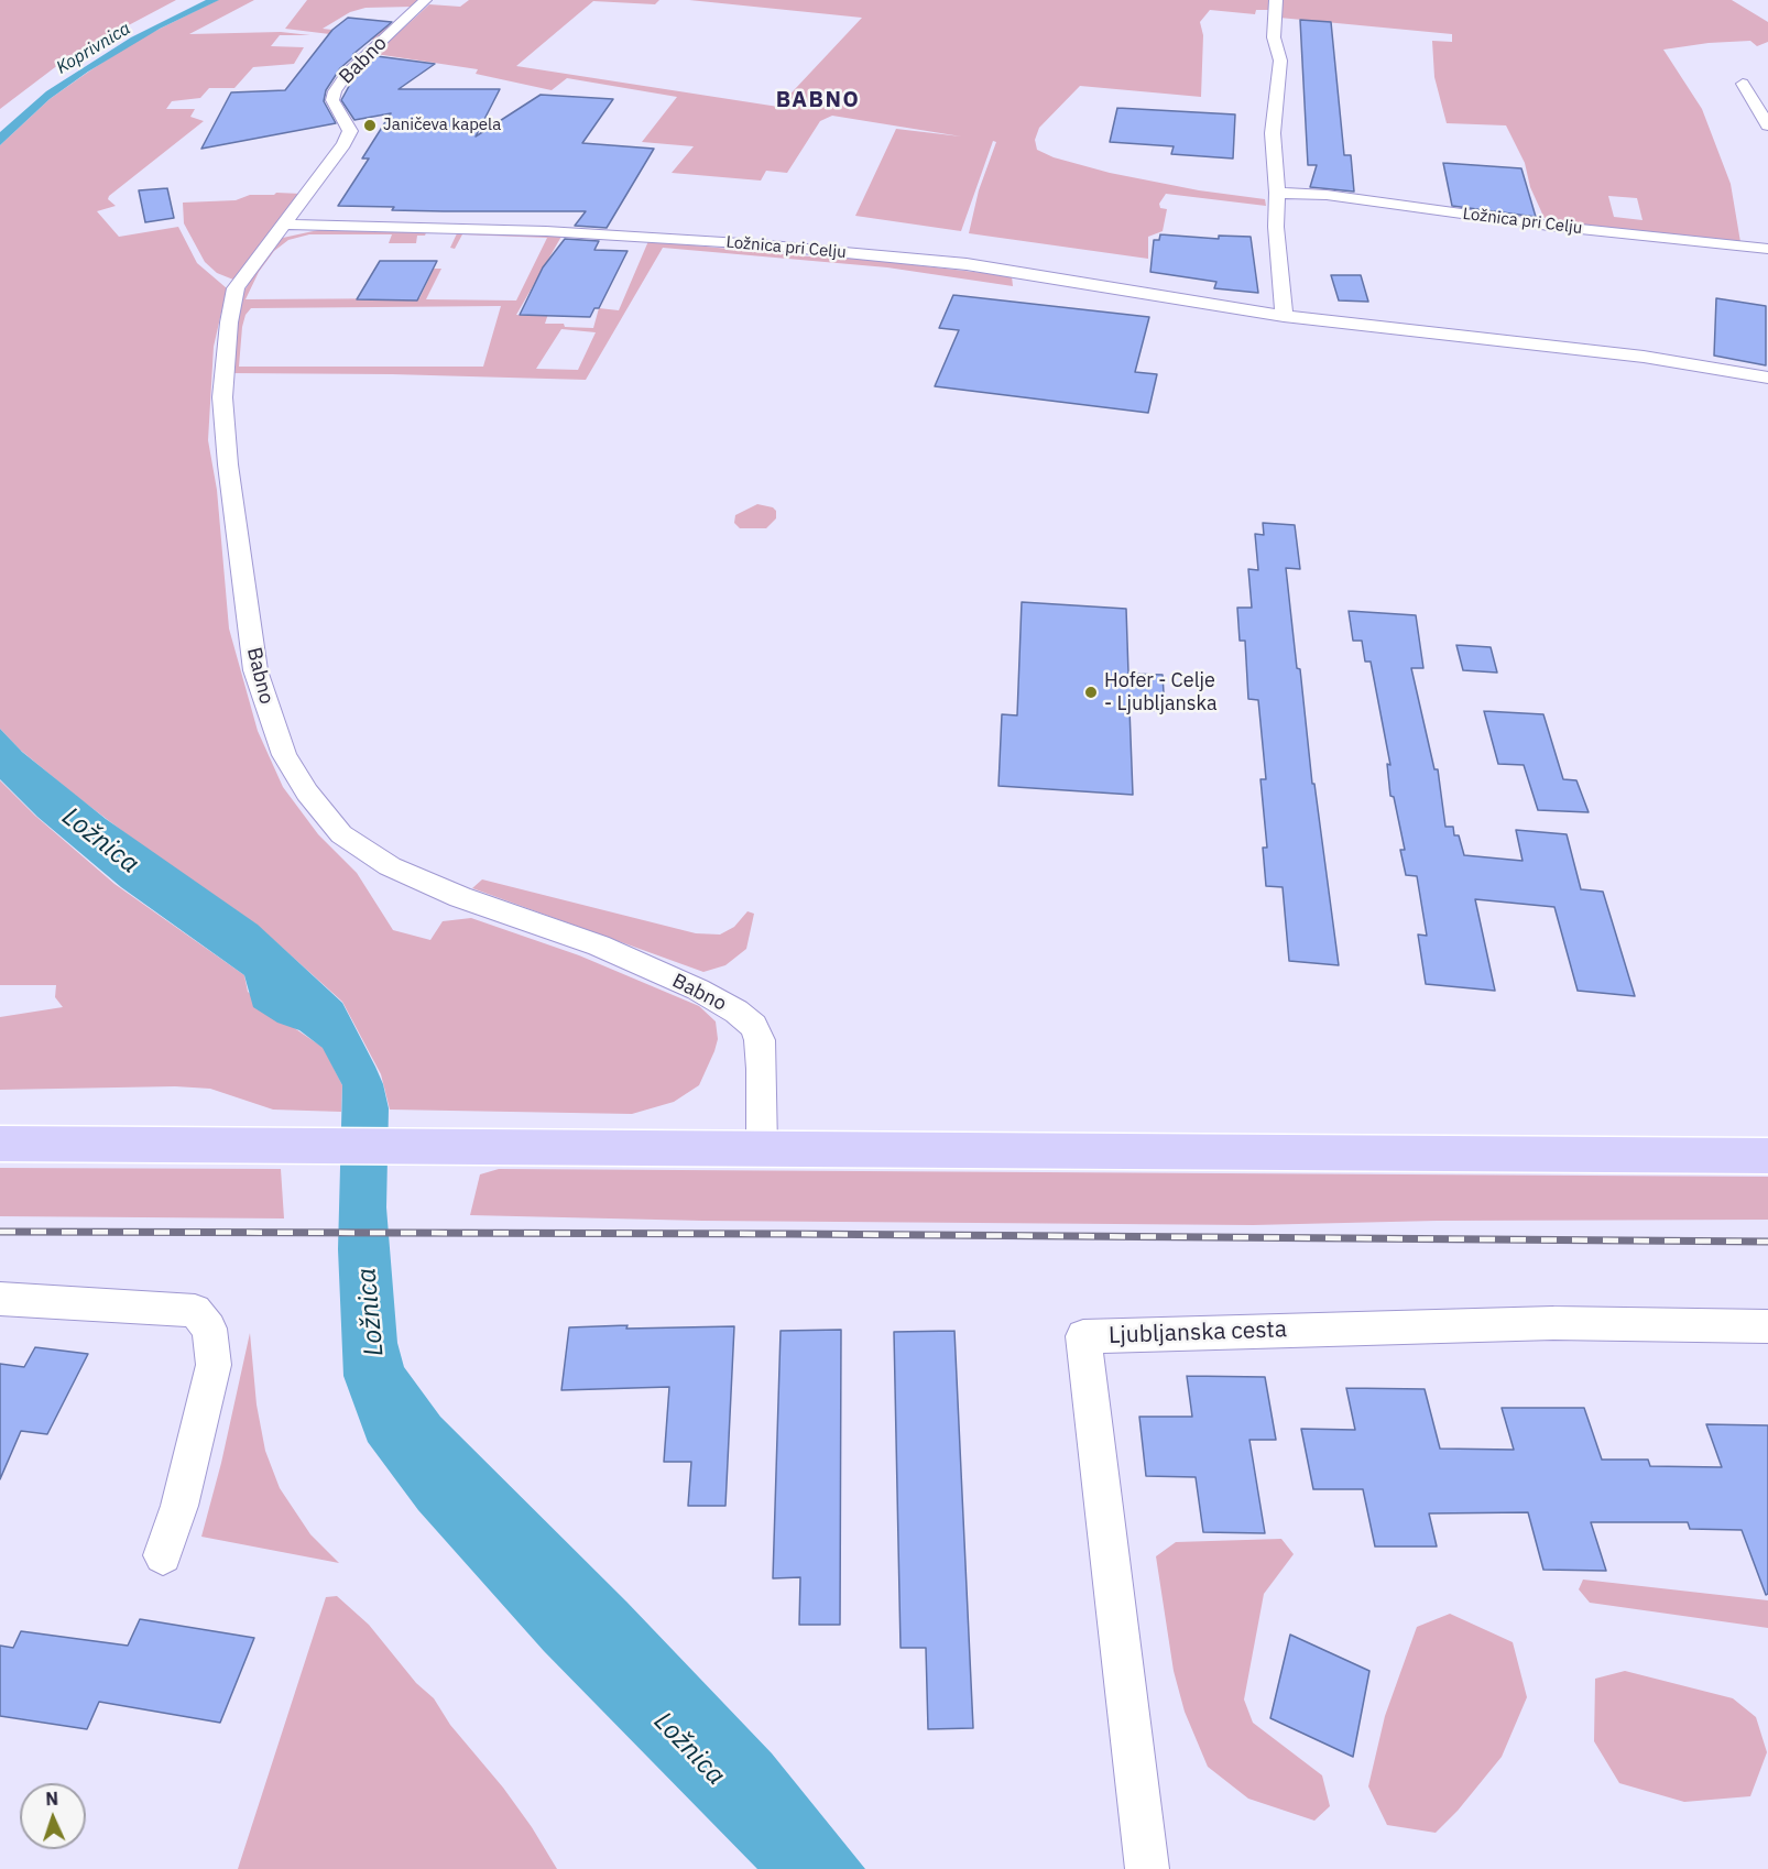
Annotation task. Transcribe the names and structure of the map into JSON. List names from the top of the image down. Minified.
{"streets":{"street":["Babno","Ložnica pri Celju","Ljubljanska cesta"]},"crossings":[["Babno","Ložnica pri Celju"]],"districts":["BABNO"],"water":["Koprivnica","Ložnica"],"places":["Janičeva kapela","Hofer - Celje - Ljubljanska"],"north":"top"}
